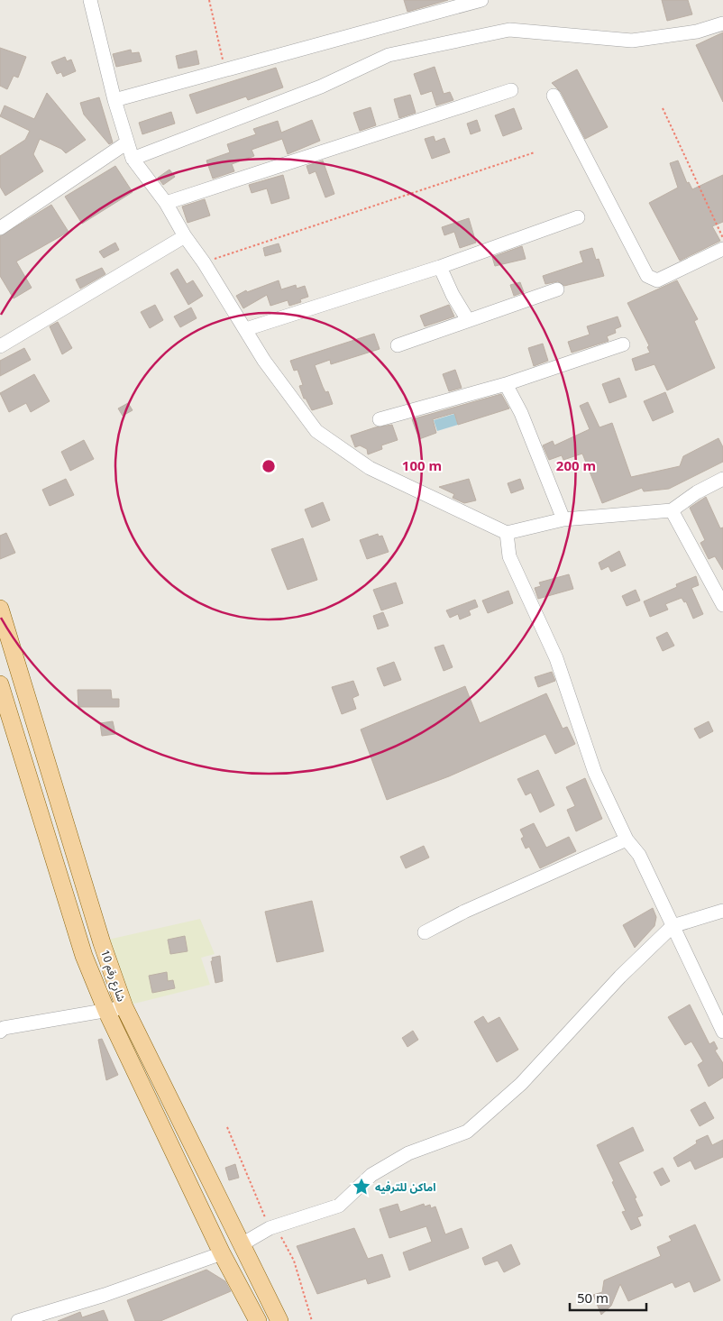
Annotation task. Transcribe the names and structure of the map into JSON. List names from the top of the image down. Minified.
{"streets":{"main road":["شارع رقم 10"]},"places":{"place":["اماكن للترفيه"]},"scale_bar":"50 m","rings":["100 m","200 m"]}
